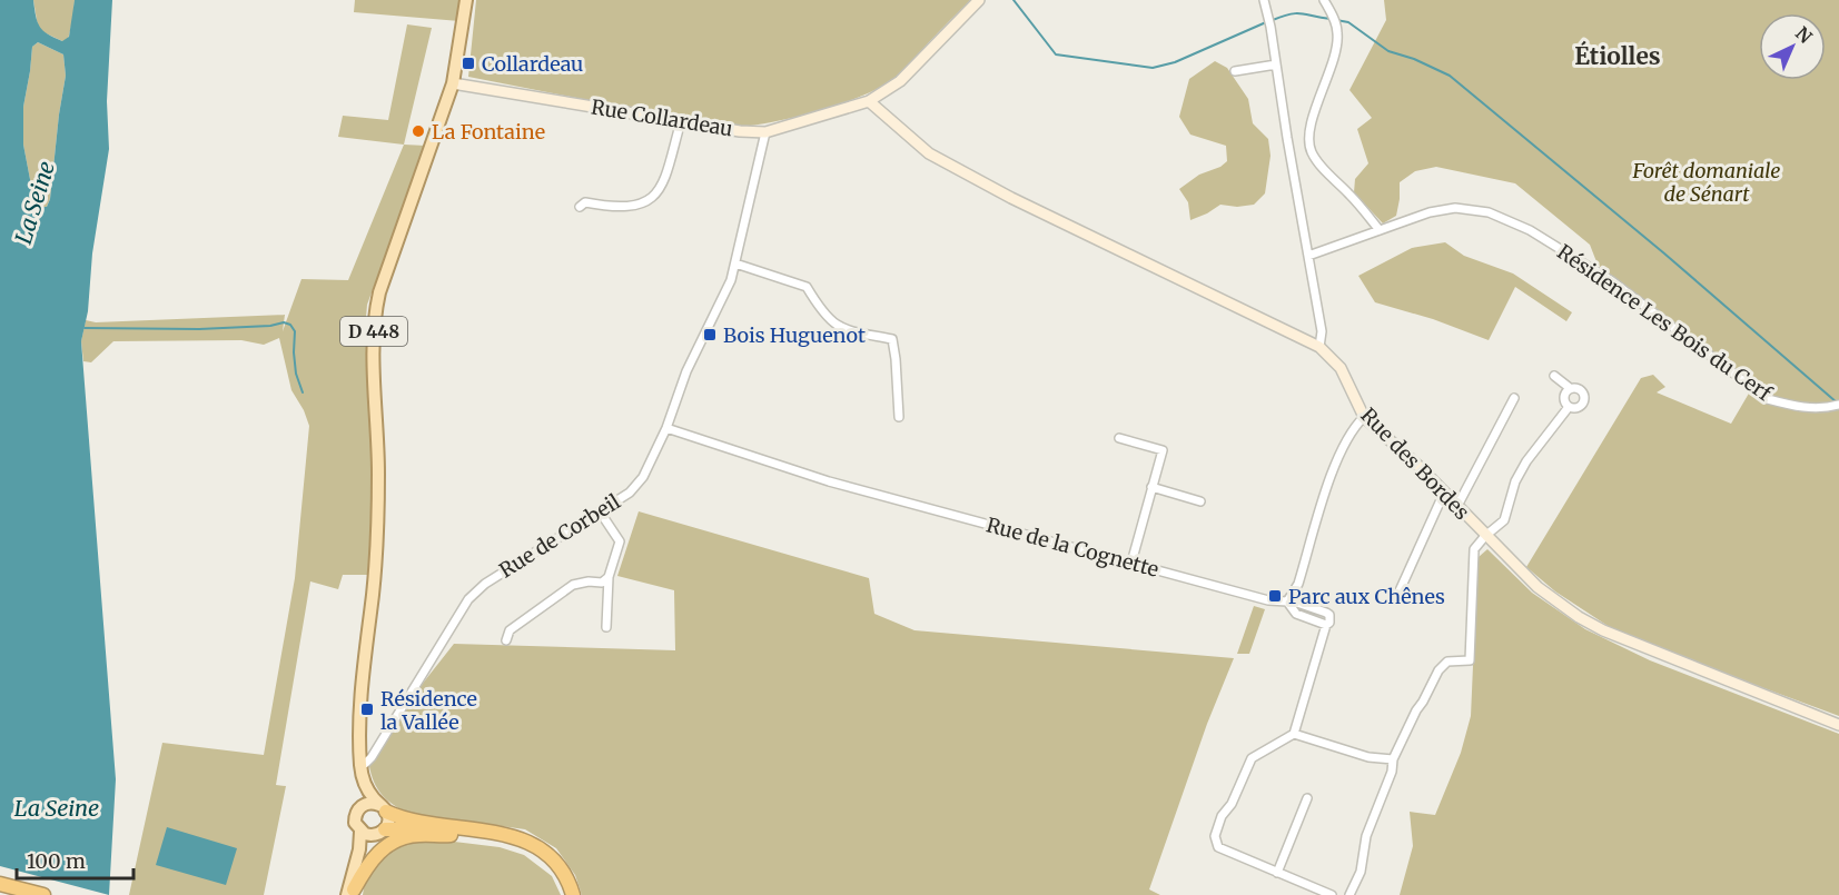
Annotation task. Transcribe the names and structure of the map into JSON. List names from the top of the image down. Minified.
{"streets":{"main road":["D 448"],"street":["Rue Collardeau","Résidence Les Bois du Cerf","Rue des Bordes","Rue de Corbeil","Rue de la Cognette"]},"crossings":[["Rue Collardeau","D 448"],["Rue Collardeau","Rue des Bordes"],["Rue Collardeau","Rue de Corbeil"],["D 448","Rue de Corbeil"],["Rue de Corbeil","Rue de la Cognette"]],"districts":["Étiolles"],"water":["La Seine"],"parks":["Forêt domaniale de Sénart"],"places":{"transit":["Collardeau","Bois Huguenot","Parc aux Chênes","Résidence la Vallée"],"other":["La Fontaine"]},"scale_bar":"100 m","north":"top right"}
